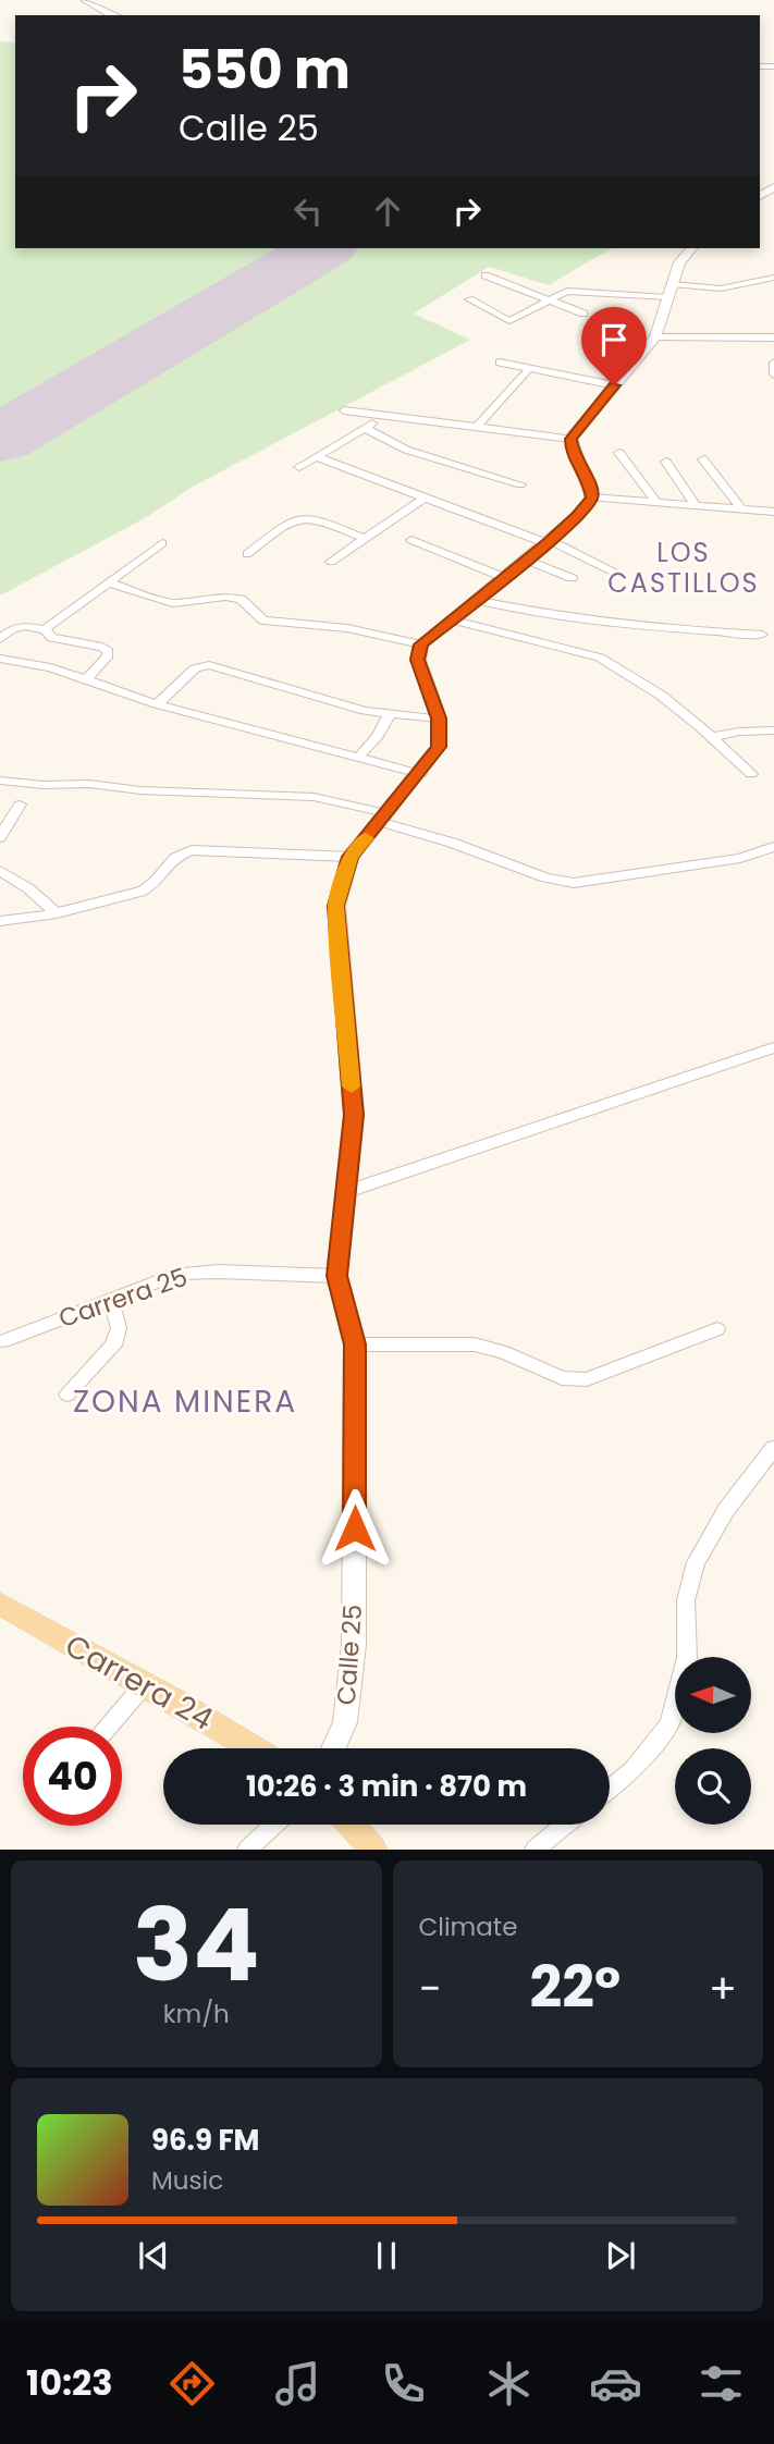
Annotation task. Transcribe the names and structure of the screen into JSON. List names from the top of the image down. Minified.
{"streets":{"main road":["Carrera 24"],"street":["Carrera 25","Calle 25"]},"crossings":[["Carrera 25","Calle 25"]],"districts":["LOS CASTILLOS","ZONA MINERA"],"north":"left","page":{"turn":["550 m","Calle 25"],"limit":"40","trip":"10:26 · 3 min · 870 m","tile":[["34","km/h"],"Climate"],"heat":["−","22°","+"],"song":["96.9 FM","Music"],"tabs":"10:23"}}
